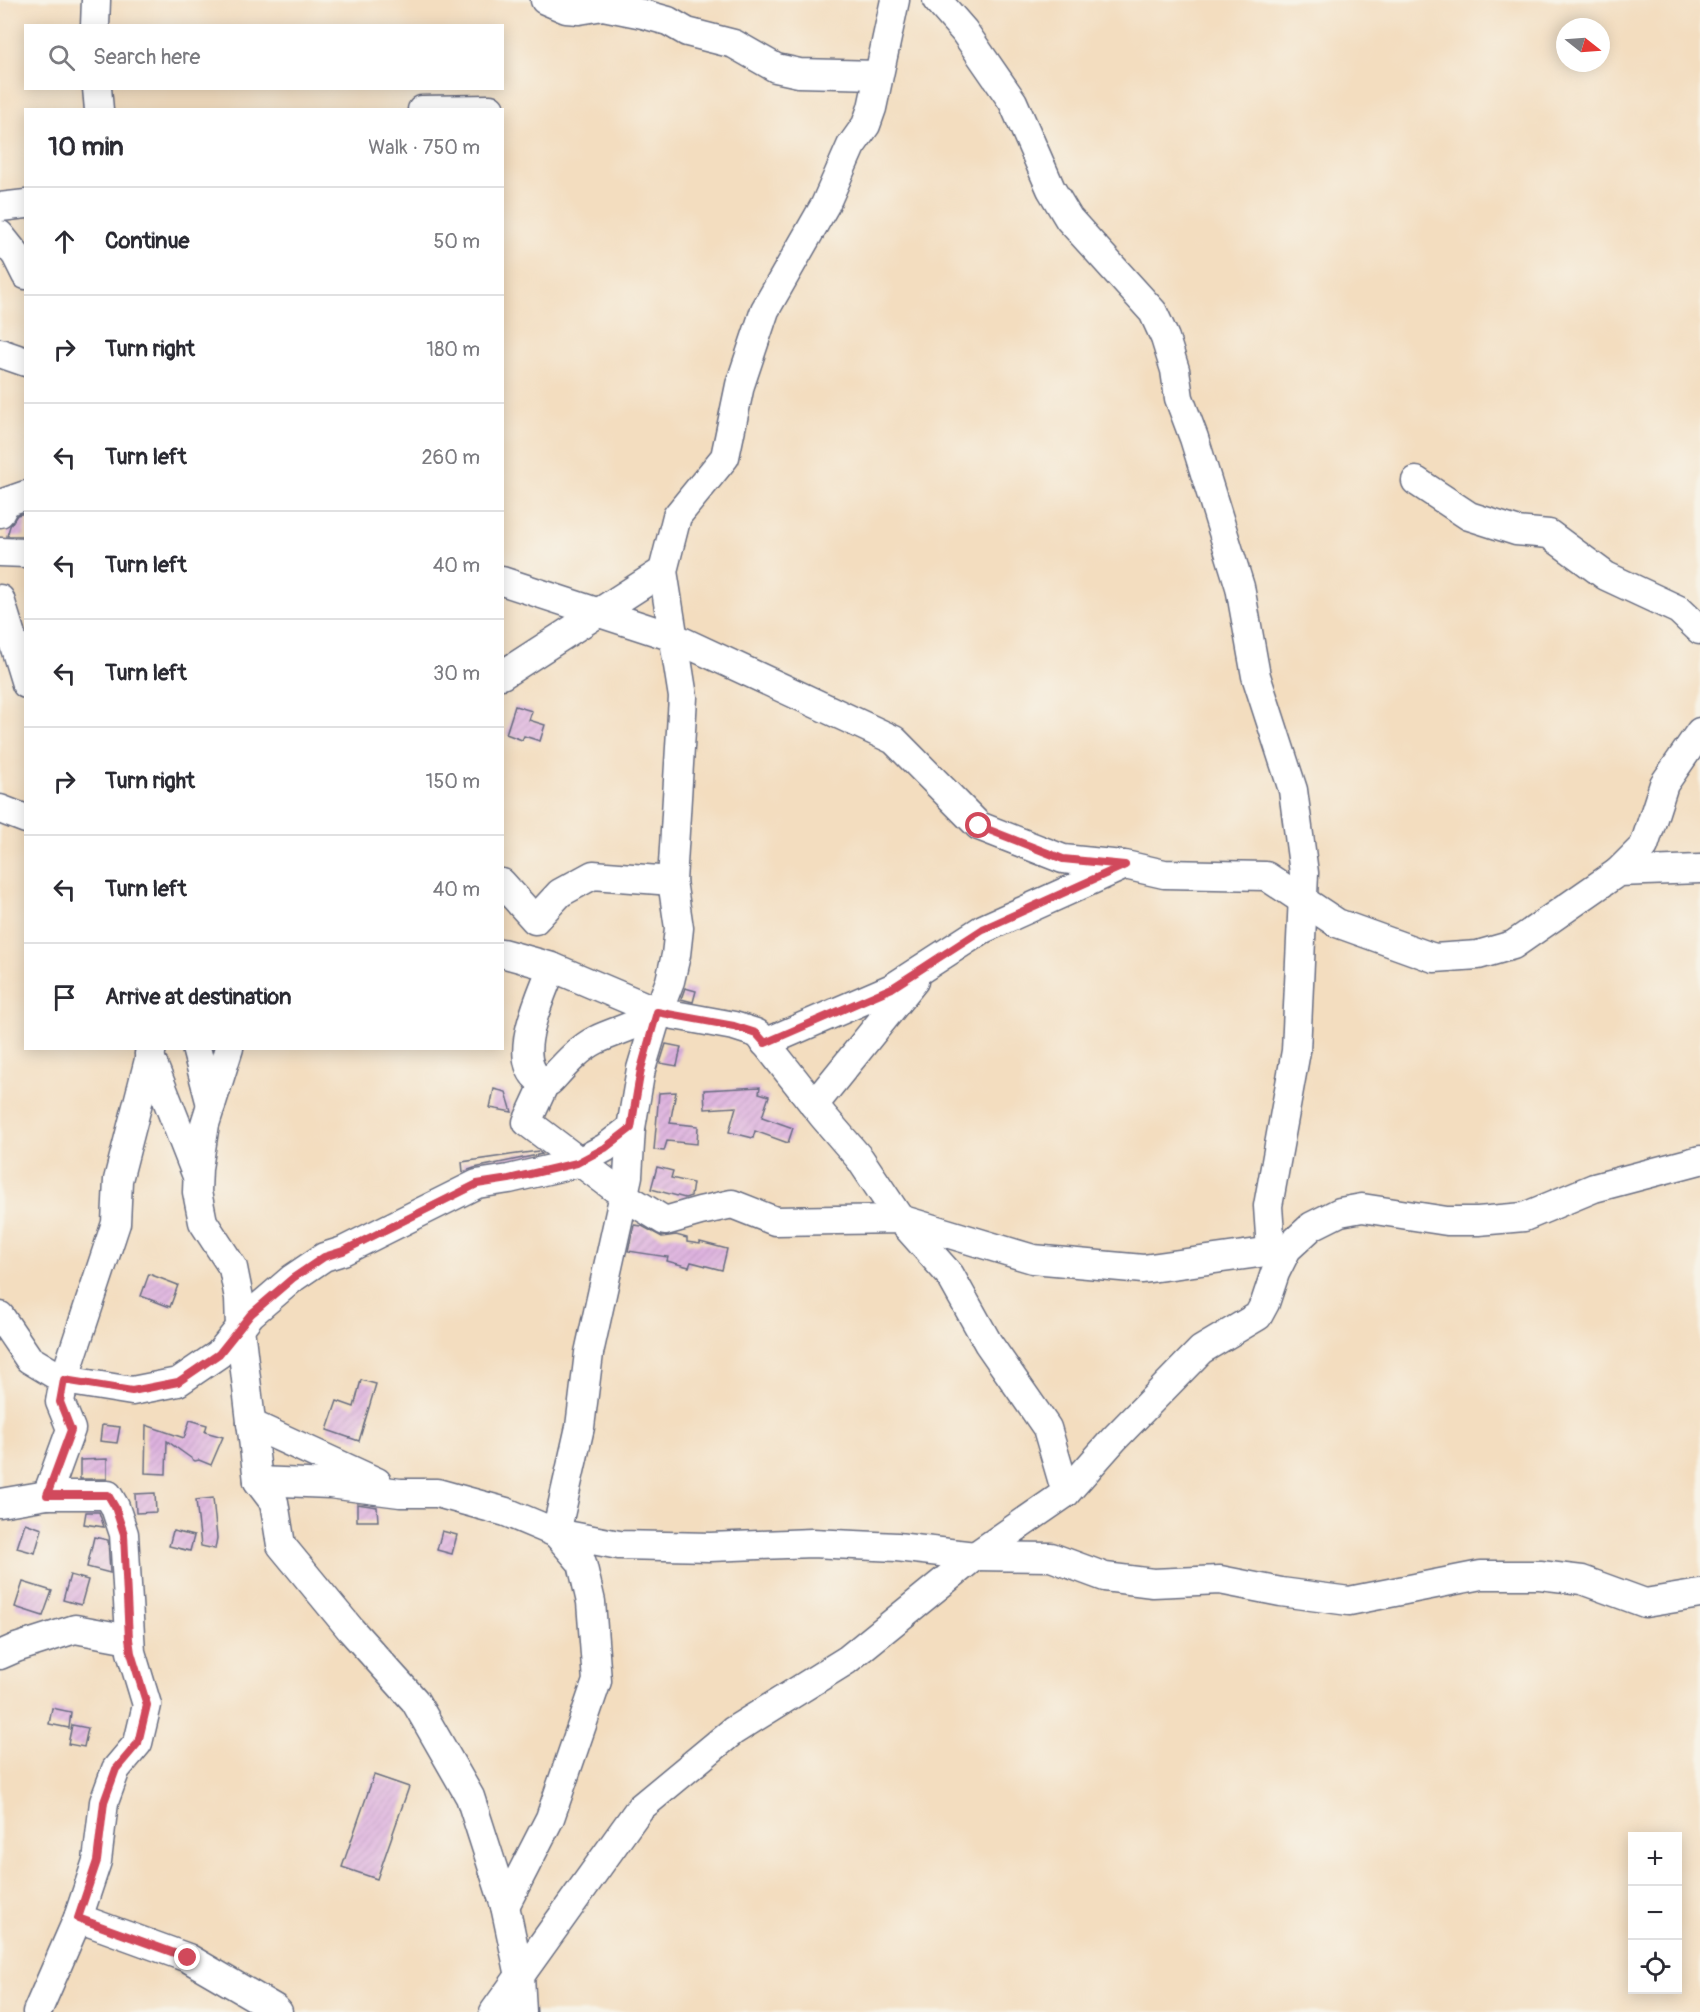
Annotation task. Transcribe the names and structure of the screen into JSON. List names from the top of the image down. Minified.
{"north":"right","page":{"search":"Search here","heading":["10 min","Walk · 750 m"],"list":[["Continue","50 m"],["Turn right","180 m"],["Turn left","260 m"],["Turn left","40 m"],["Turn left","30 m"],["Turn right","150 m"],["Turn left","40 m"],"Arrive at destination"],"map_buttons":["+","−"]}}
